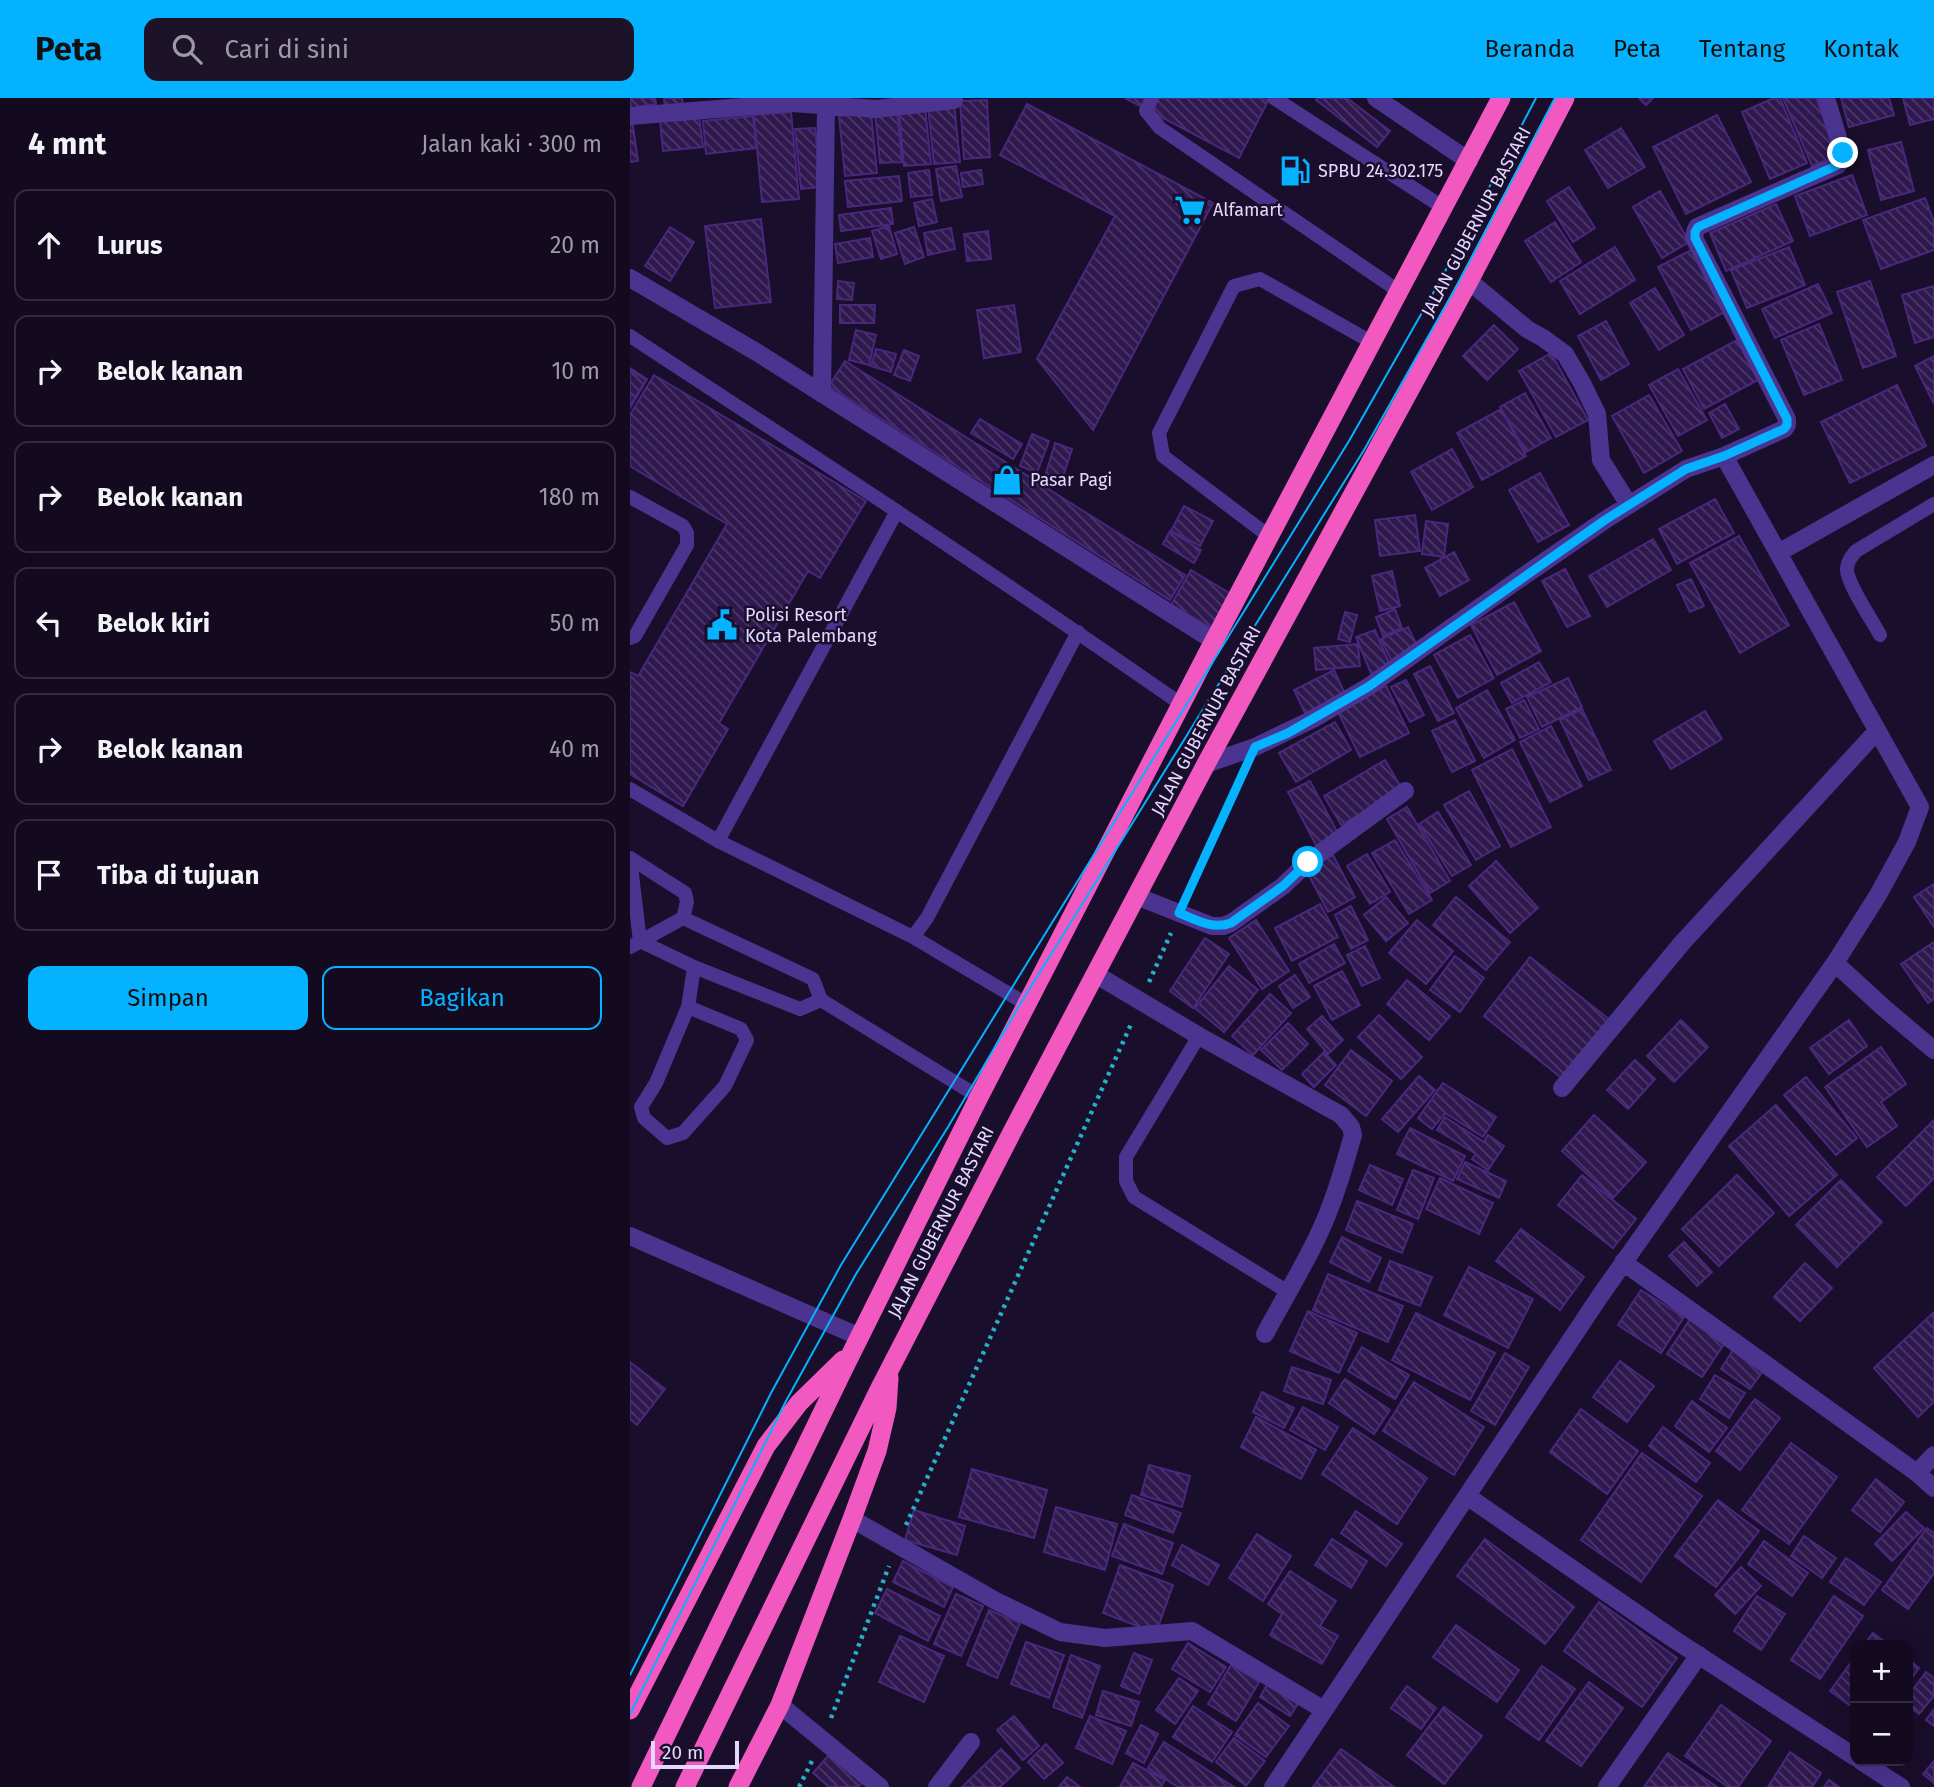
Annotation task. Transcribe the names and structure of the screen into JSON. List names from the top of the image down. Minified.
{"streets":{"highway":["JALAN GUBERNUR BASTARI"]},"places":{"fuel station":["SPBU 24.302.175"],"supermarket":["Alfamart"],"shop":["Pasar Pagi"],"public building":["Polisi Resort Kota Palembang"]},"scale_bar":"20 m","page":{"header":"Peta","search":"Cari di sini","nav":["Beranda","Peta","Tentang","Kontak"],"heading":["4 mnt","Jalan kaki · 300 m"],"list":[["Lurus","20 m"],["Belok kanan","10 m"],["Belok kanan","180 m"],["Belok kiri","50 m"],["Belok kanan","40 m"],"Tiba di tujuan"],"buttons":["Simpan","Bagikan"],"map_buttons":["+","−"],"scale":"20 m"}}
